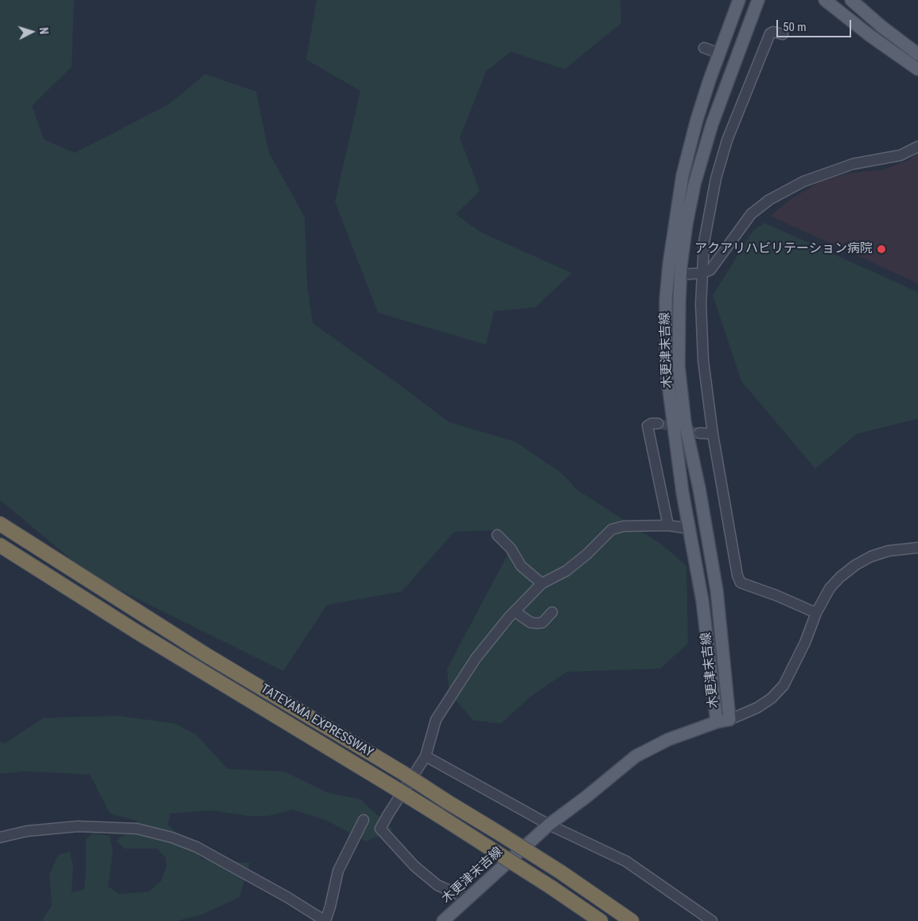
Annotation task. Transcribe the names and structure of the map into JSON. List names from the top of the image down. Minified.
{"streets":{"highway":["TATEYAMA EXPRESSWAY"],"main road":["木更津末吉線"]},"places":["アクアリハビリテーション病院"],"scale_bar":"50 m","north":"right"}
